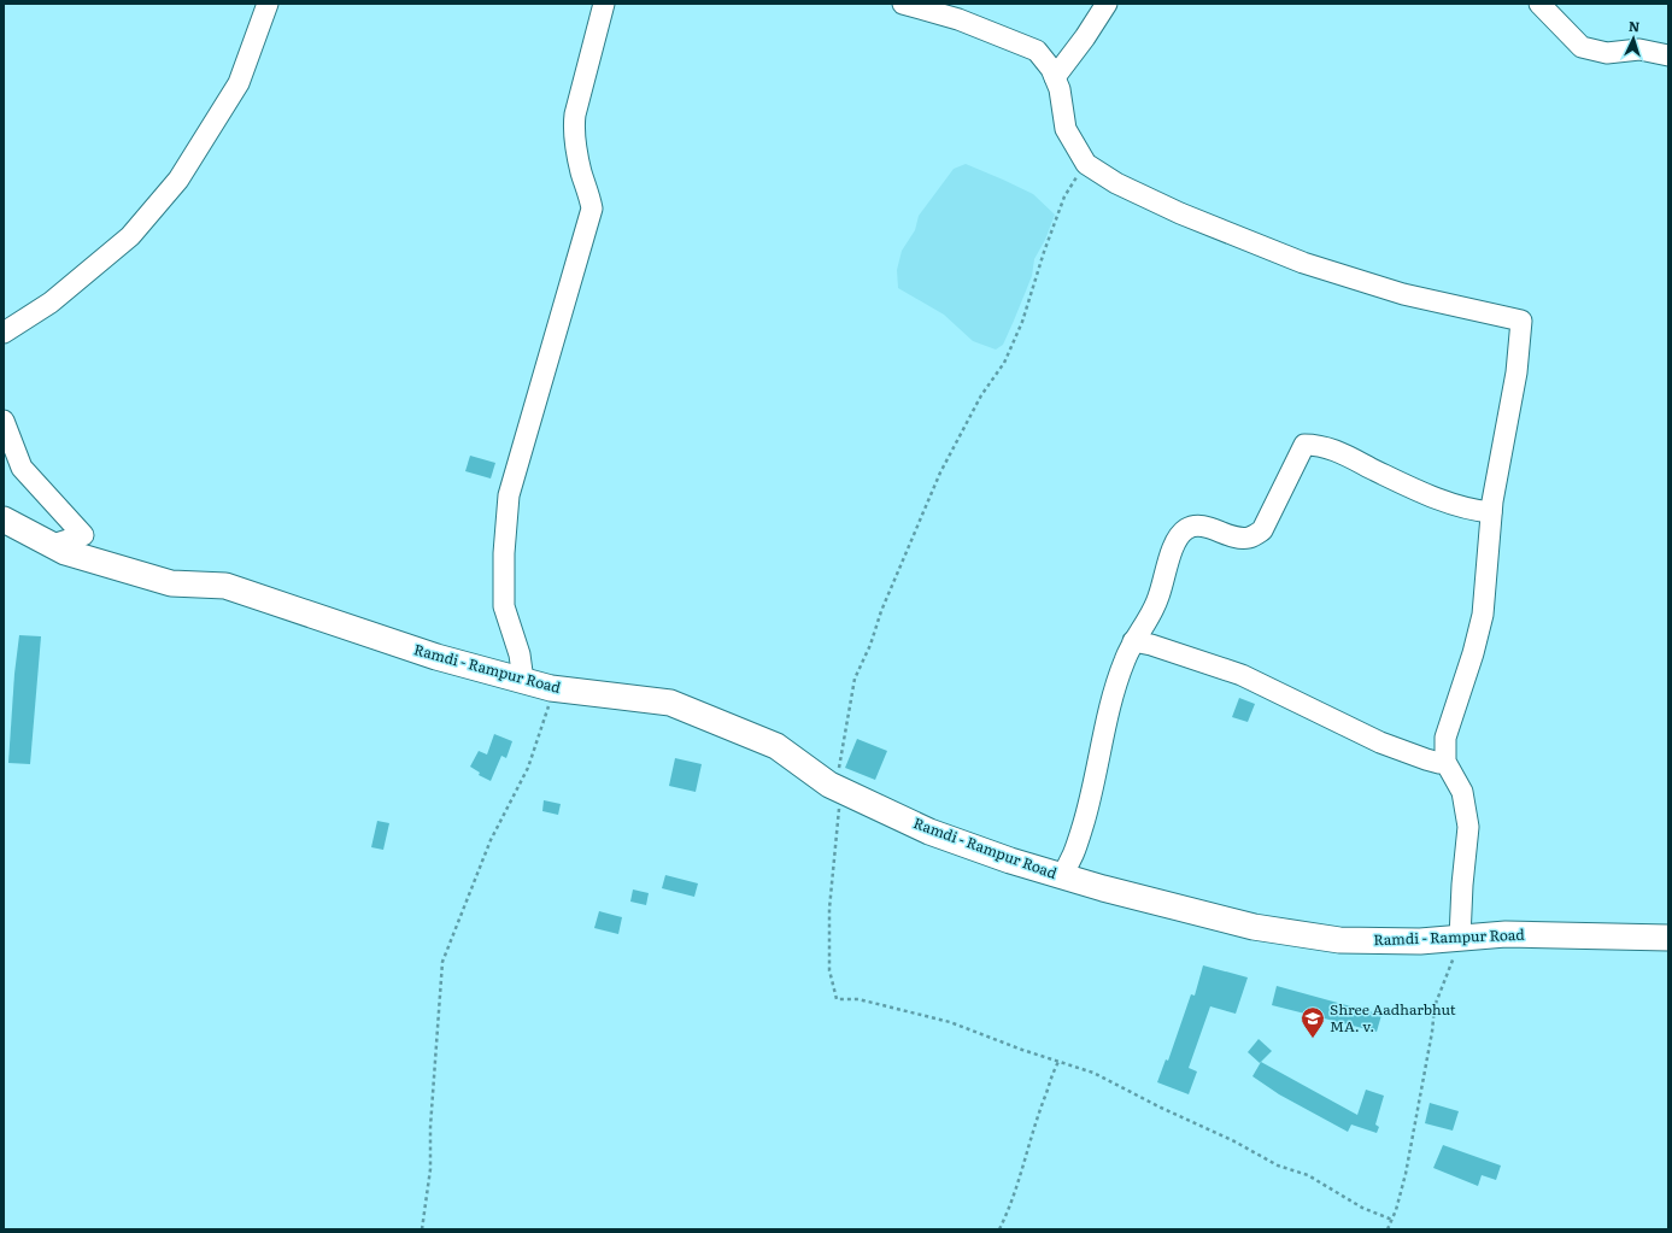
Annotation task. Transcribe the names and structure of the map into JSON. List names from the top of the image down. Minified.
{"streets":{"main road":["Ramdi - Rampur Road"]},"places":{"school or university":["Shree Aadharbhut MA. v."]},"north":"top"}
